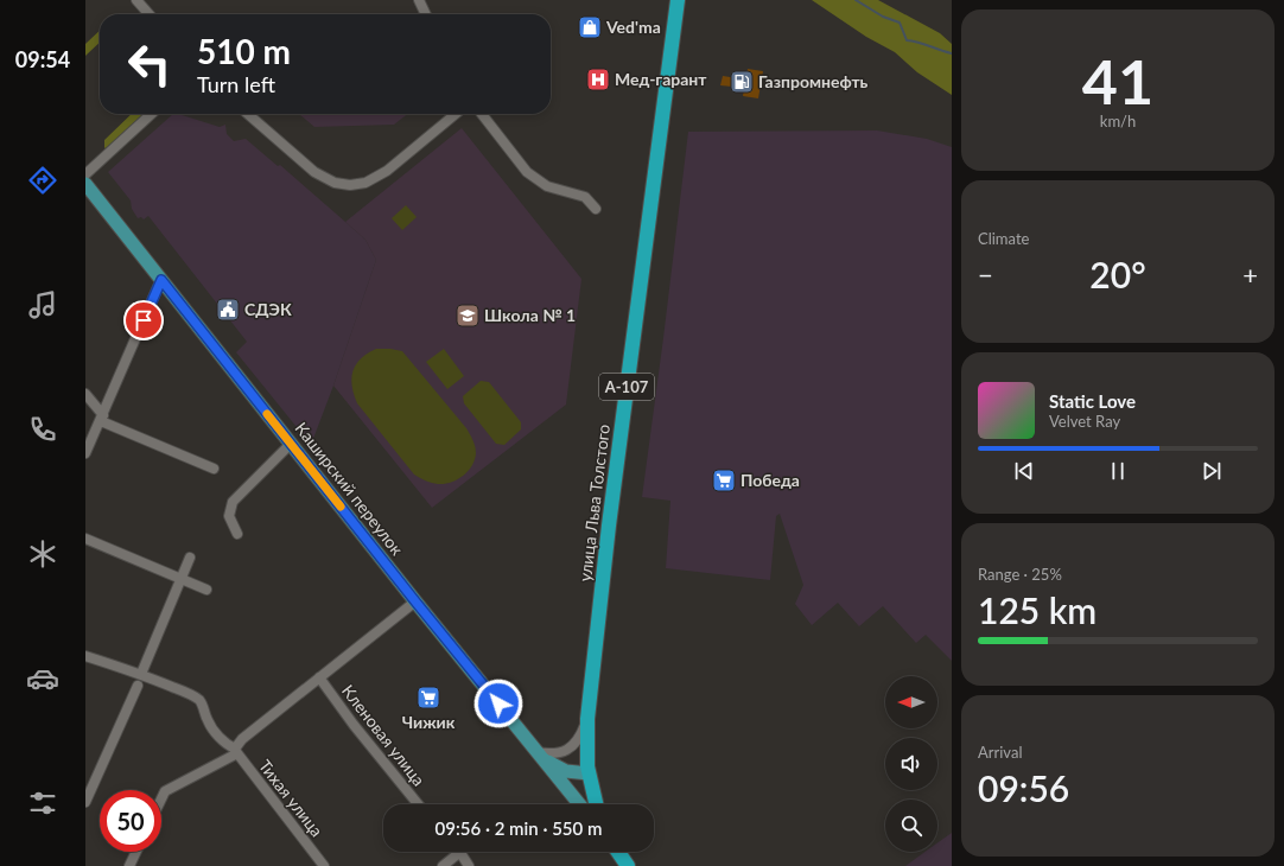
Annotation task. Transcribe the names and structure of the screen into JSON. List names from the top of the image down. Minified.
{"streets":{"highway":["А-107","улица Льва Толстого"],"main road":["Каширский переулок"],"street":["Кленовая улица","Тихая улица"]},"places":{"shop":["Ved'ma"],"hospital":["Мед-гарант"],"fuel station":["Газпромнефть"],"public building":["СДЭК"],"school or university":["Школа № 1"],"supermarket":["Победа","Чижик"]},"north":"left","page":{"tabs":"09:54","tile":[["41","km/h"],"Climate",["Range · 25%","125 km"],["Arrival","09:56"]],"turn":["510 m","Turn left"],"heat":["−","20°","+"],"song":["Static Love","Velvet Ray"],"limit":"50","trip":"09:56 · 2 min · 550 m"}}
